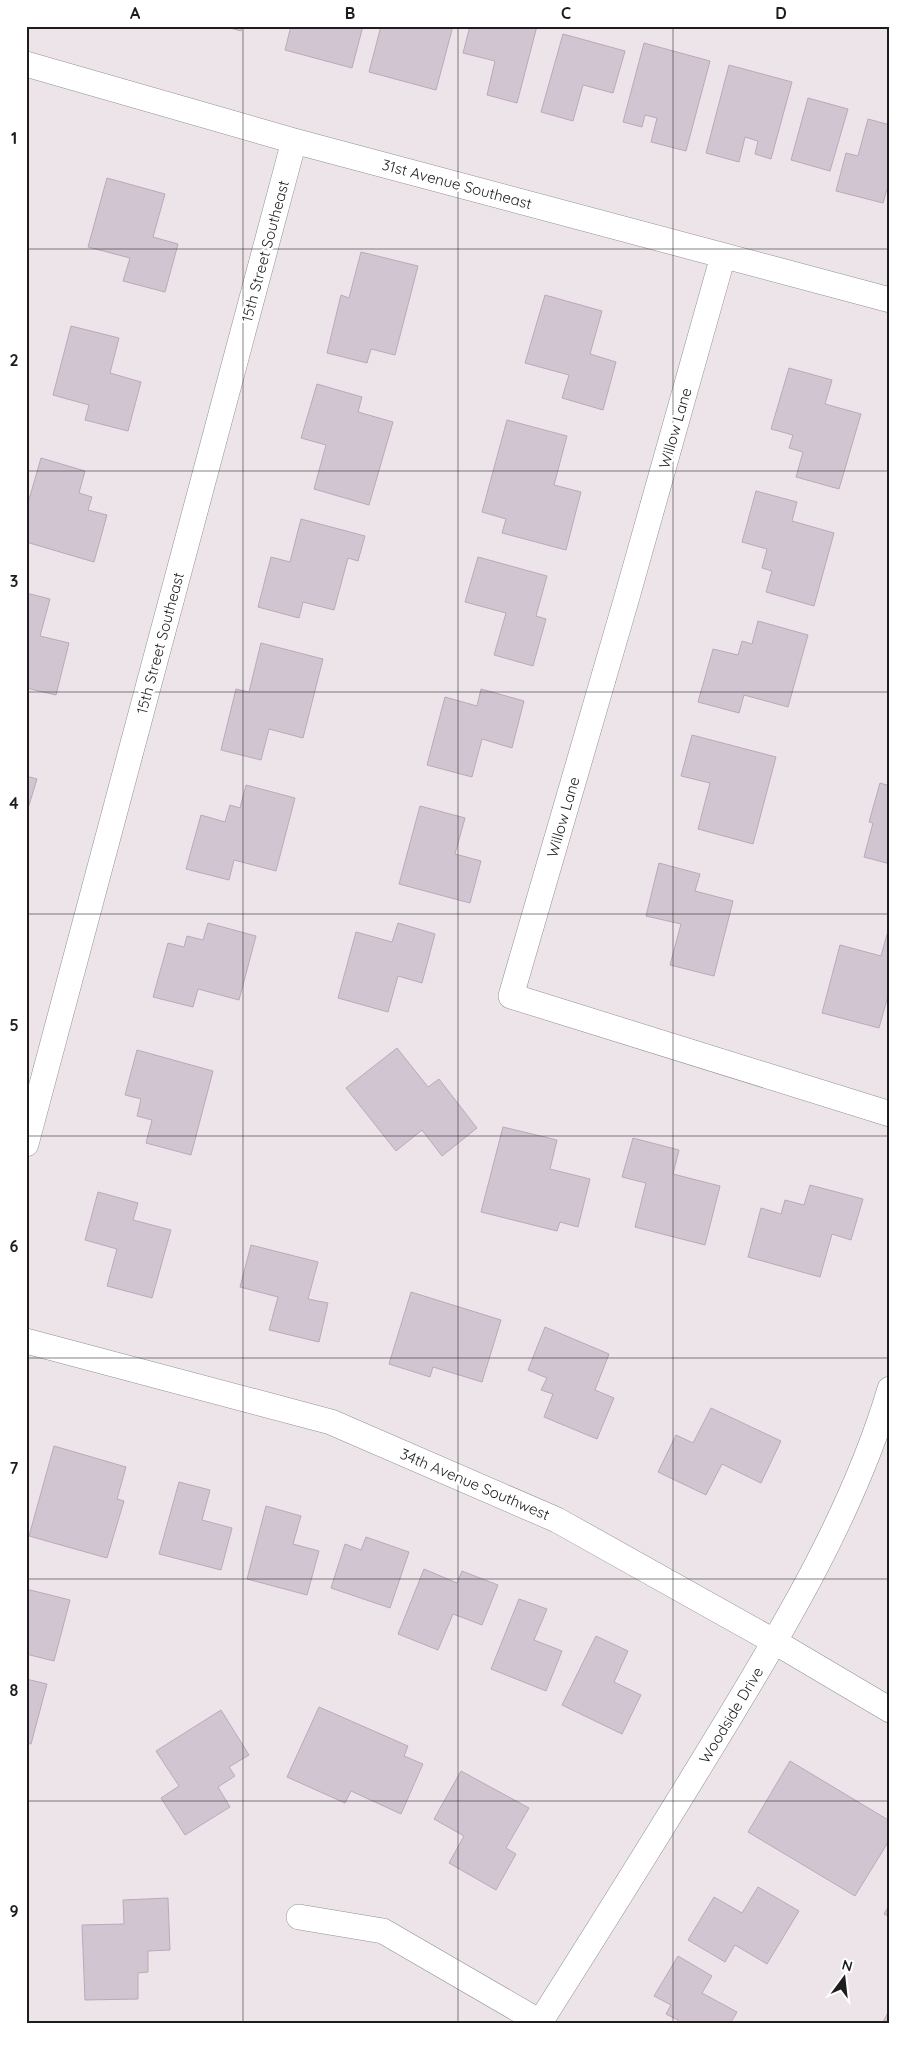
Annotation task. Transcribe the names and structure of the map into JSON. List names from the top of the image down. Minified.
{"streets":{"street":["31st Avenue Southeast","15th Street Southeast","Willow Lane","34th Avenue Southwest","Woodside Drive"]},"crossings":[["31st Avenue Southeast","15th Street Southeast"],["31st Avenue Southeast","Willow Lane"],["34th Avenue Southwest","Woodside Drive"]],"north":"top","grid":{"columns":["A","B","C","D"],"rows":["1","2","3","4","5","6","7","8","9"]}}
